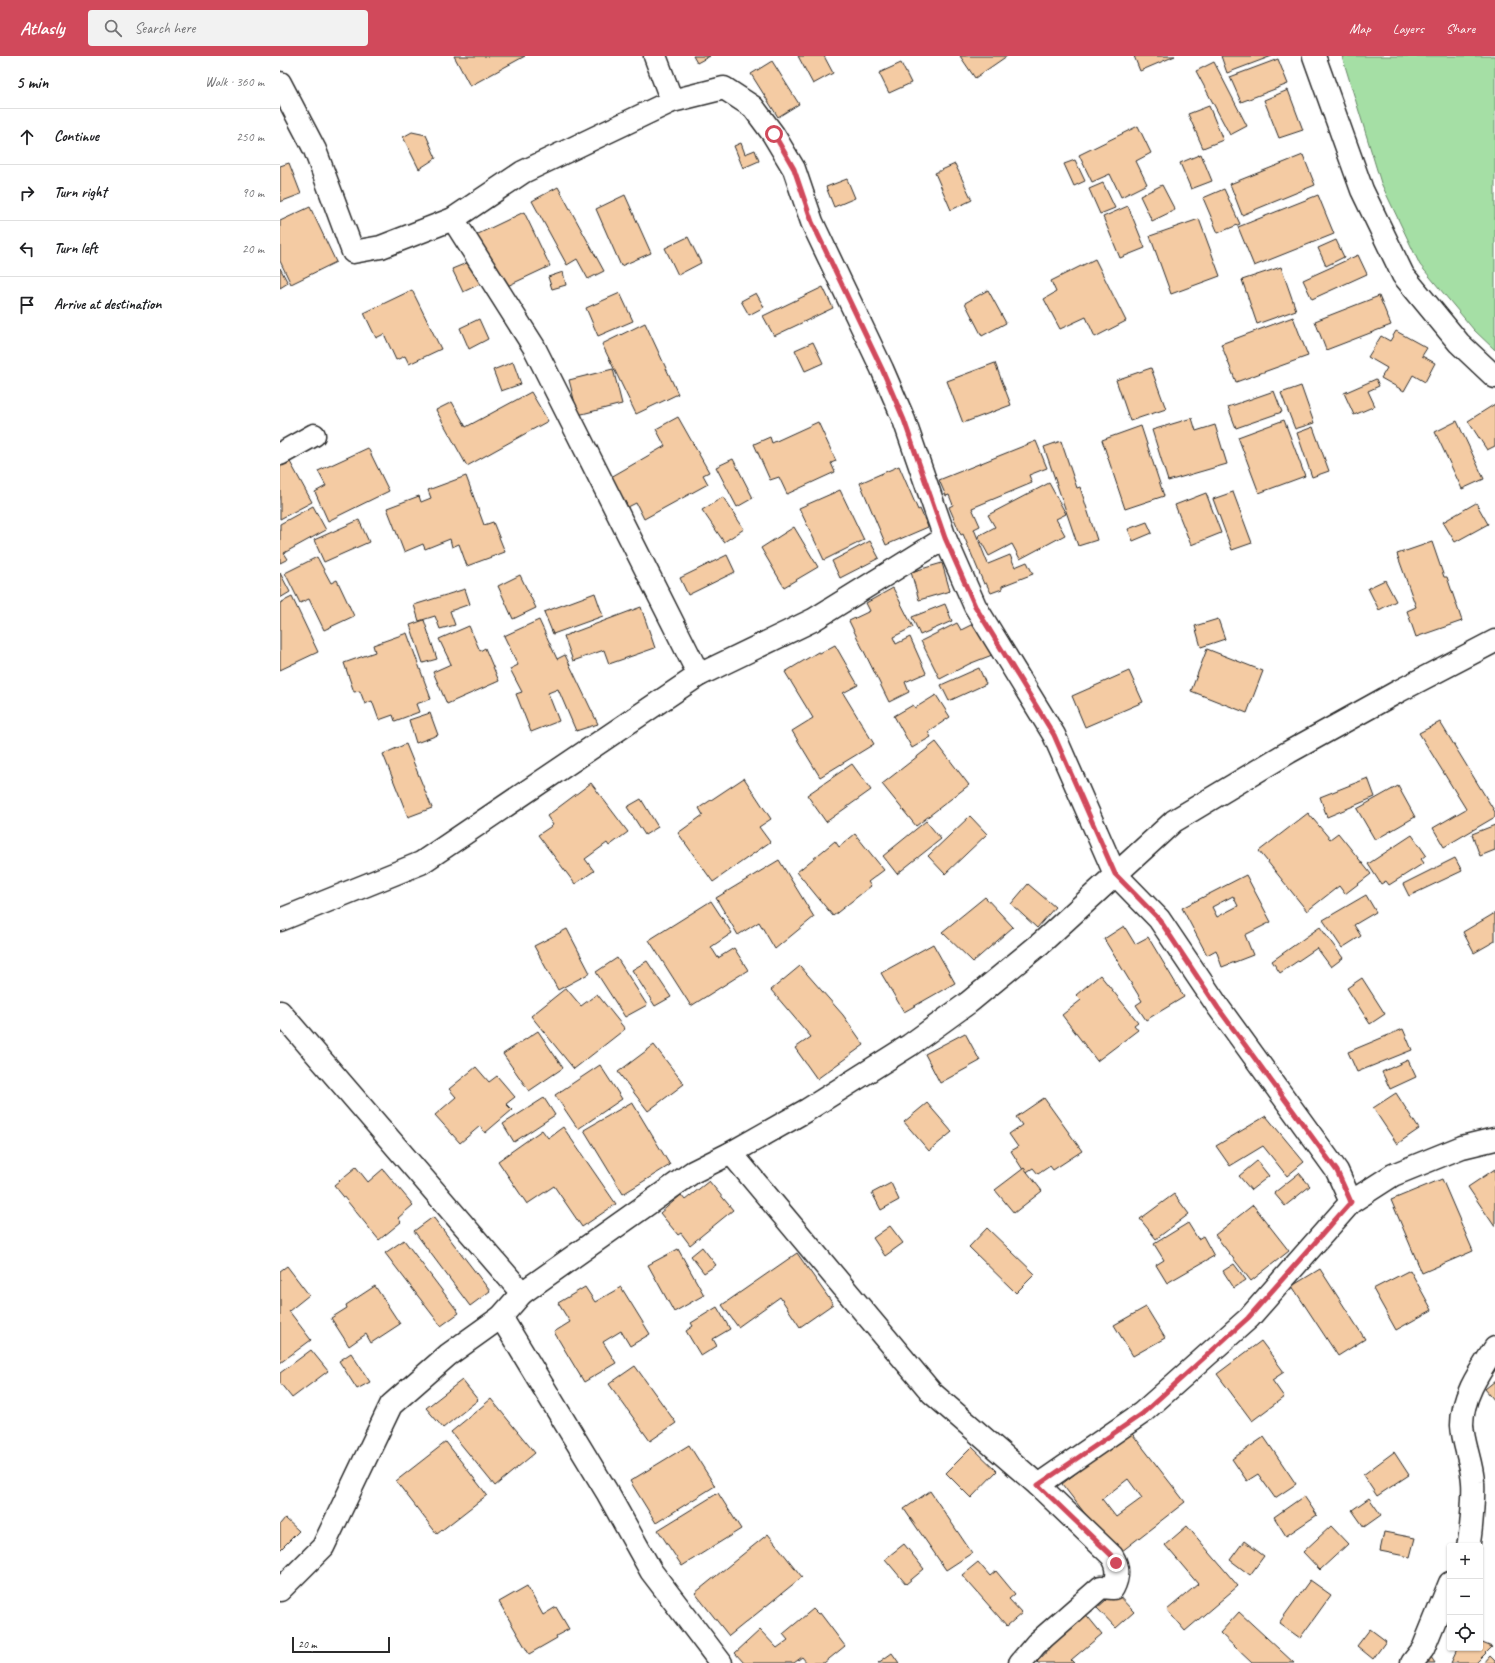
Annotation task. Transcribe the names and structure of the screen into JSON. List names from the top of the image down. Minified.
{"scale_bar":"20 m","page":{"header":"Atlasly","search":"Search here","nav":["Map","Layers","Share"],"heading":["5 min","Walk · 360 m"],"list":[["Continue","250 m"],["Turn right","90 m"],["Turn left","20 m"],"Arrive at destination"],"map_buttons":["+","−"],"scale":"20 m"}}
